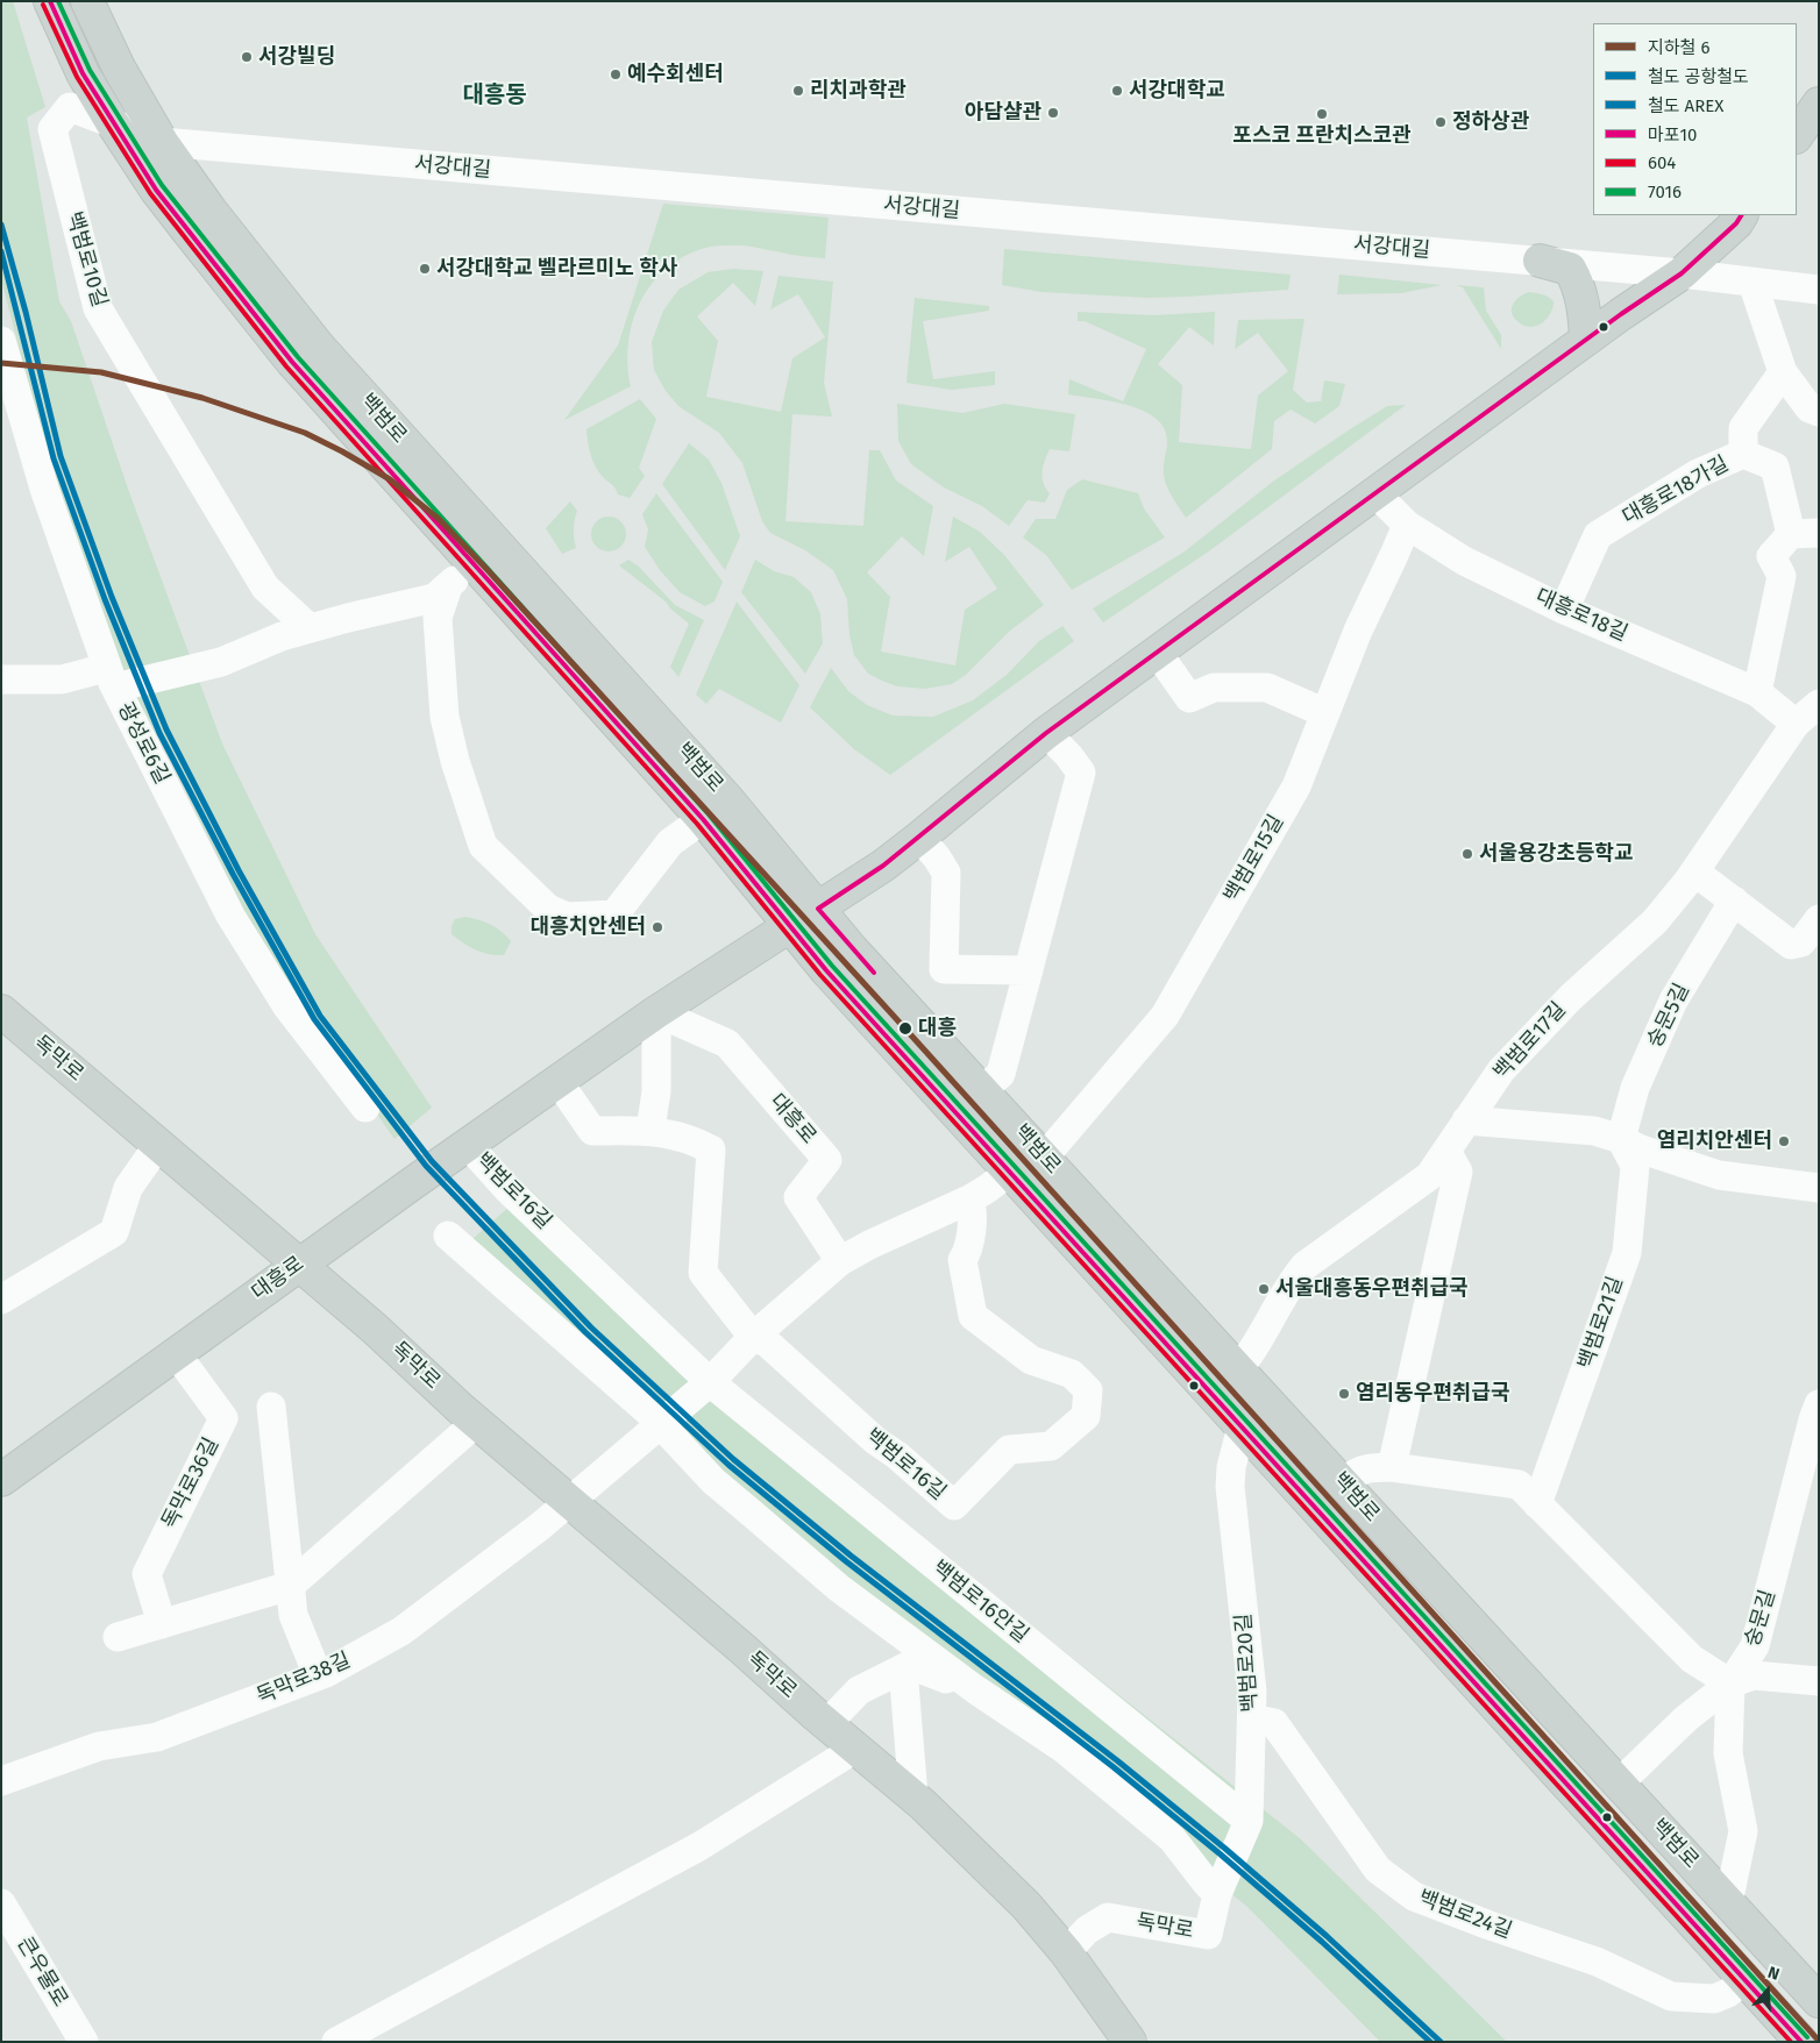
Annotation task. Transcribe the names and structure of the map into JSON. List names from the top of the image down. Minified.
{"streets":{"main road":["백범로","독막로","대흥로"],"street":["서강대길","백범로10길","대흥로18가길","대흥로18길","광성로6길","백범로15길","숭문5길","백범로17길","백범로16길","백범로21길","독막로36길","백범로16안길","숭문길","백범로20길","독막로38길","백범로24길","큰우물로"]},"crossings":[["서강대길","백범로10길"],["서강대길","백범로"],["서강대길","대흥로"],["백범로10길","백범로"],["백범로","백범로15길"],["백범로","백범로17길"],["백범로","대흥로"],["백범로","숭문길"],["백범로","백범로20길"],["백범로","백범로24길"],["대흥로18가길","대흥로18길"],["대흥로18길","백범로15길"],["대흥로18길","백범로17길"],["대흥로18길","대흥로"],["숭문5길","백범로21길"],["독막로","대흥로"],["독막로","백범로20길"],["독막로","독막로38길"],["대흥로","백범로16길"],["대흥로","독막로36길"],["백범로16길","백범로16안길"],["백범로16안길","백범로20길"],["백범로20길","백범로24길"]],"districts":["대흥동"],"places":["서강빌딩","예수회센터","리치과학관","서강대학교","아담샬관","포스코 프란치스코관","정하상관","서강대학교 벨라르미노 학사","서울용강초등학교","대흥치안센터","대흥","염리치안센터","서울대흥동우편취급국","염리동우편취급국"],"lines":["transit line 마포10","transit line 7016","transit line 604","rail line 공항철도","rail line AREX","metro line 6"],"legend":["지하철 6","철도 공항철도","철도 AREX","마포10","604","7016"],"north":"top"}
